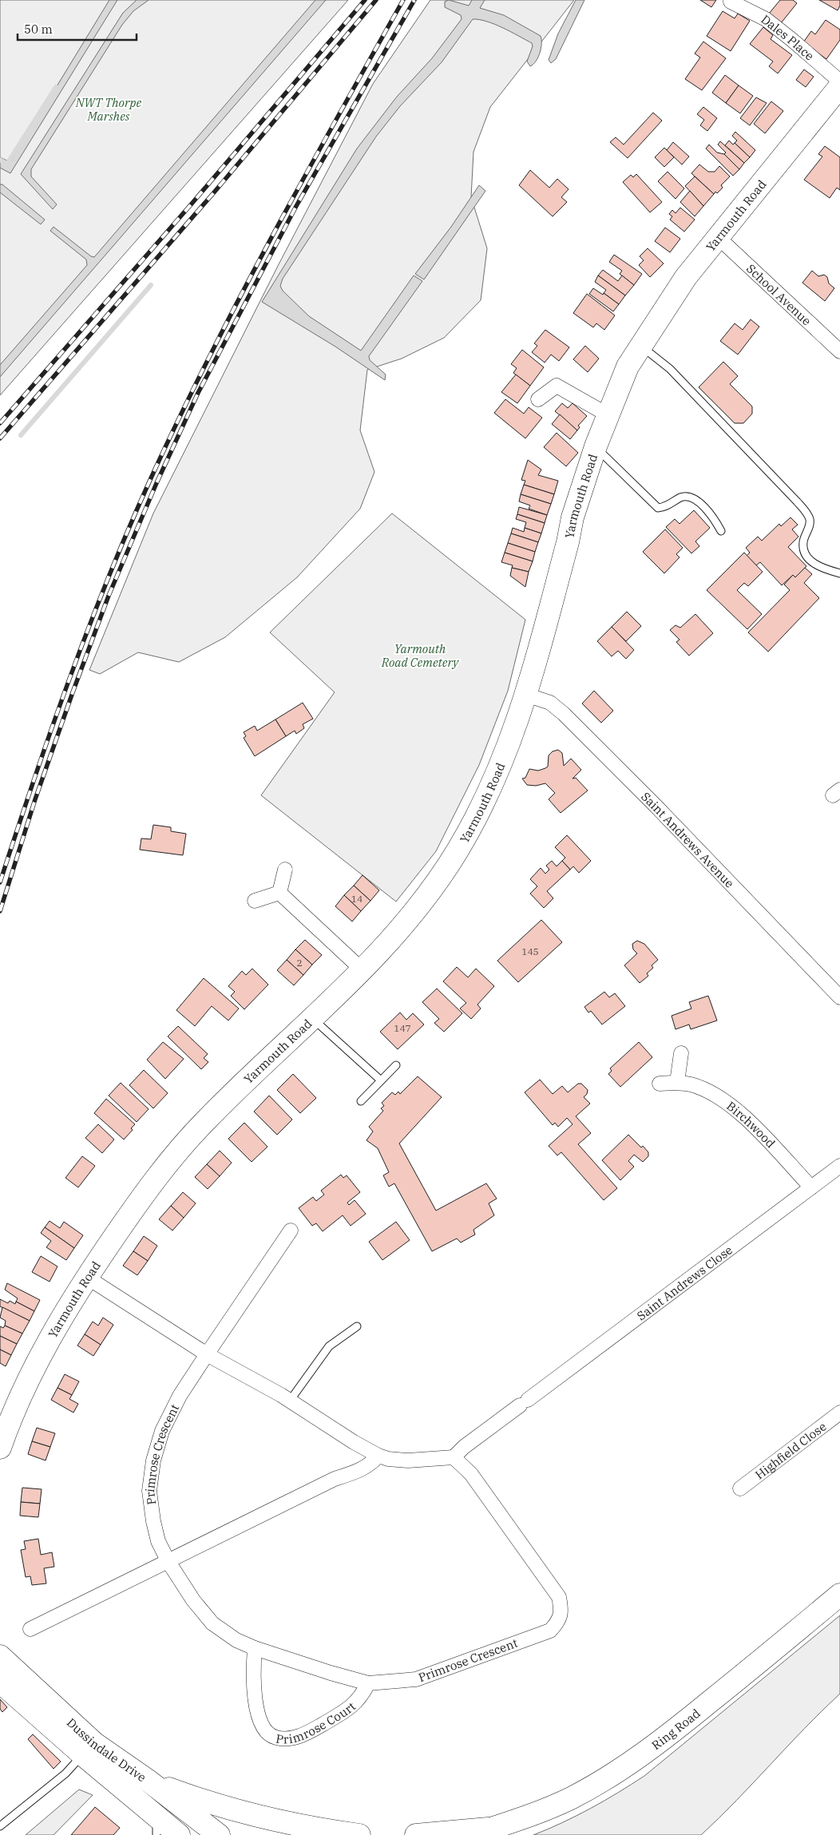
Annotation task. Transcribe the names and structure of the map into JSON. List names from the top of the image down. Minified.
{"streets":{"main road":["Yarmouth Road","Ring Road","Dussindale Drive"],"street":["Dales Place","School Avenue","Saint Andrews Avenue","Birchwood","Saint Andrews Close","Highfield Close","Primrose Crescent","Primrose Court"]},"crossings":[["Yarmouth Road","School Avenue"],["Yarmouth Road","Saint Andrews Avenue"],["Birchwood","Saint Andrews Close"],["Saint Andrews Close","Primrose Crescent"],["Primrose Crescent","Primrose Court"]],"parks":["NWT Thorpe Marshes","Yarmouth Road Cemetery"],"house_numbers":["14","145","2","147"],"scale_bar":"50 m"}
